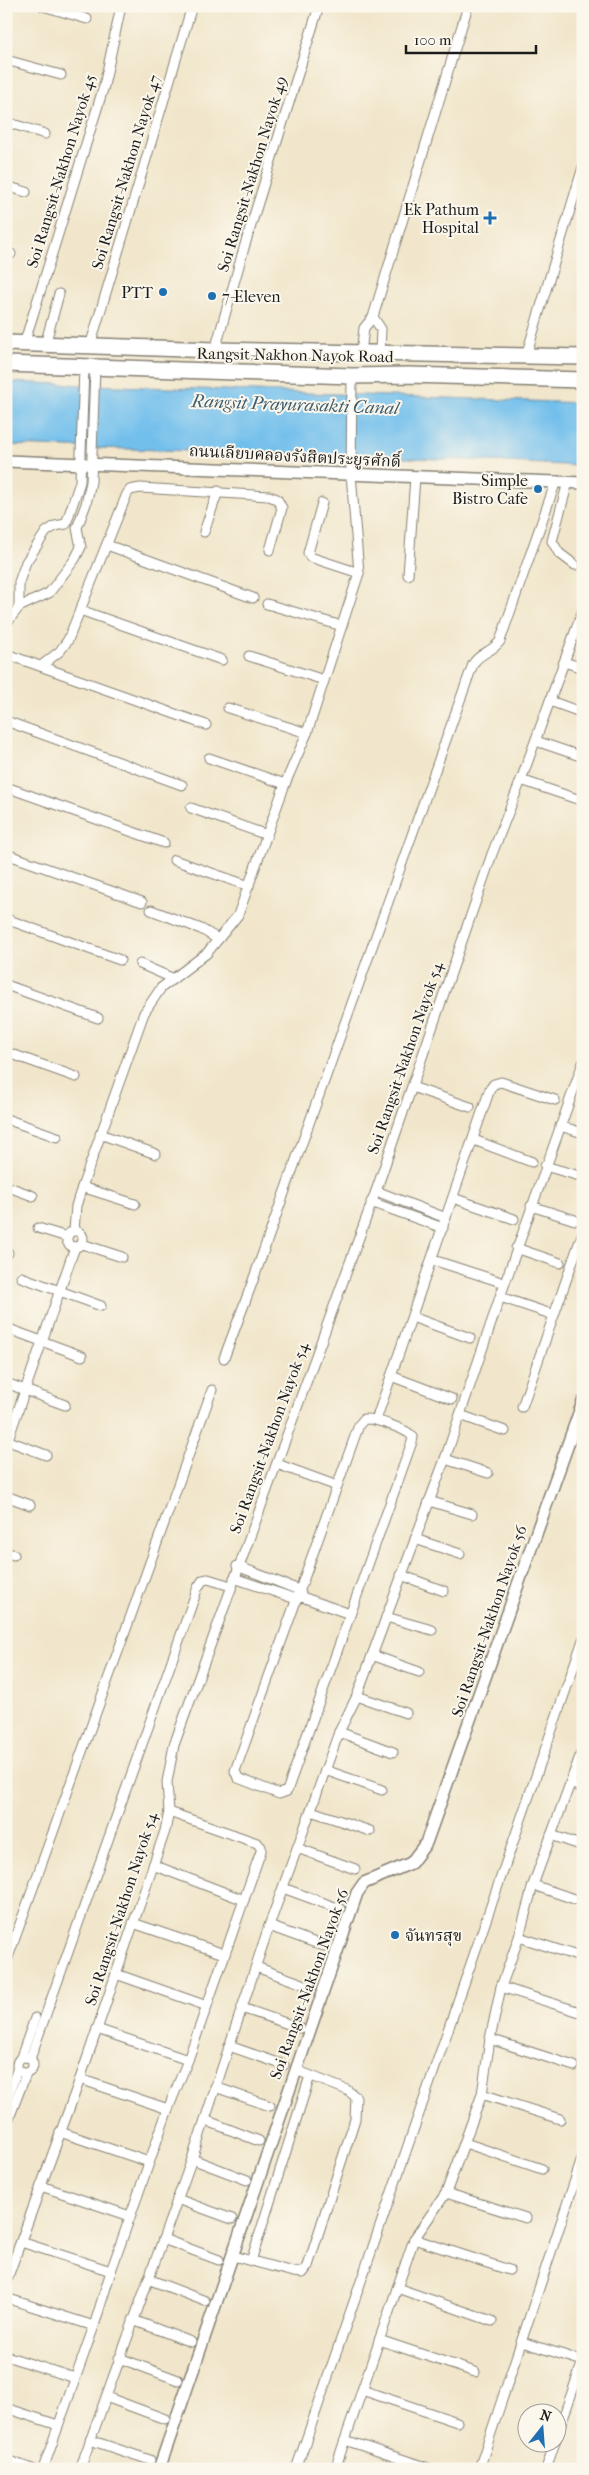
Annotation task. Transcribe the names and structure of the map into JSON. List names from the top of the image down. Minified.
{"streets":{"main road":["Rangsit-Nakhon Nayok Road"],"street":["Soi Rangsit-Nakhon Nayok 45","Soi Rangsit-Nakhon Nayok 47","Soi Rangsit-Nakhon Nayok 49","ถนนเลียบคลองรังสิตประยูรศักดิ์","Soi Rangsit-Nakhon Nayok 54","Soi Rangsit-Nakhon Nayok 56"]},"crossings":[["Soi Rangsit-Nakhon Nayok 45","Rangsit-Nakhon Nayok Road"],["Soi Rangsit-Nakhon Nayok 47","Rangsit-Nakhon Nayok Road"],["Soi Rangsit-Nakhon Nayok 49","Rangsit-Nakhon Nayok Road"]],"water":["Rangsit Prayurasakti Canal"],"places":{"health":["Ek Pathum Hospital"],"other":["PTT","7-Eleven","Simple Bistro Cafe","จันทรสุข"]},"scale_bar":"100 m","north":"top"}
